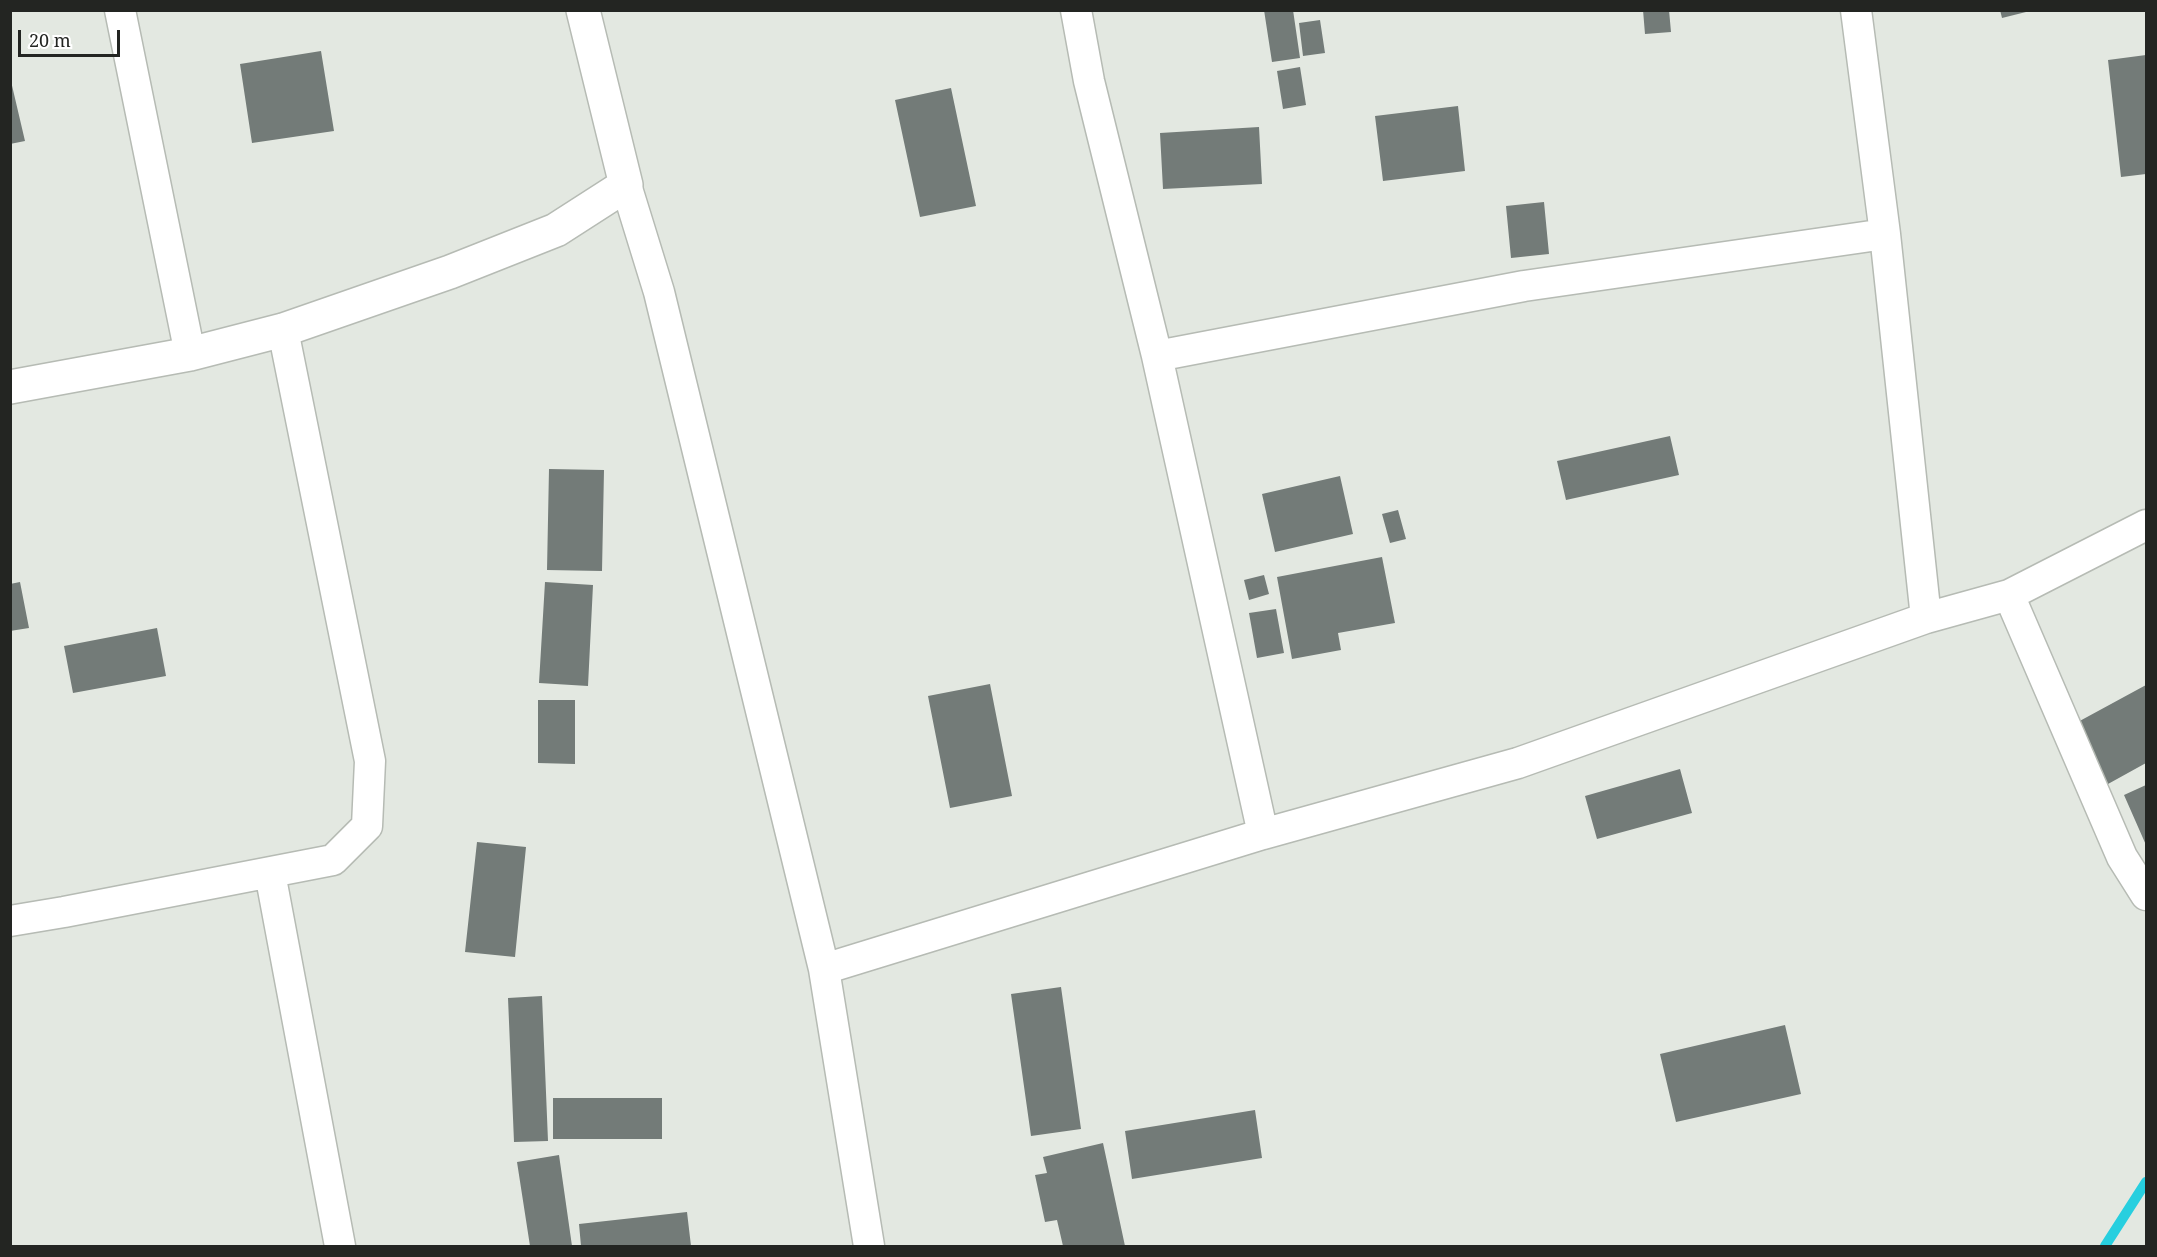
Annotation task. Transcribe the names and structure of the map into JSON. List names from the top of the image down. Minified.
{"scale_bar":"20 m"}
